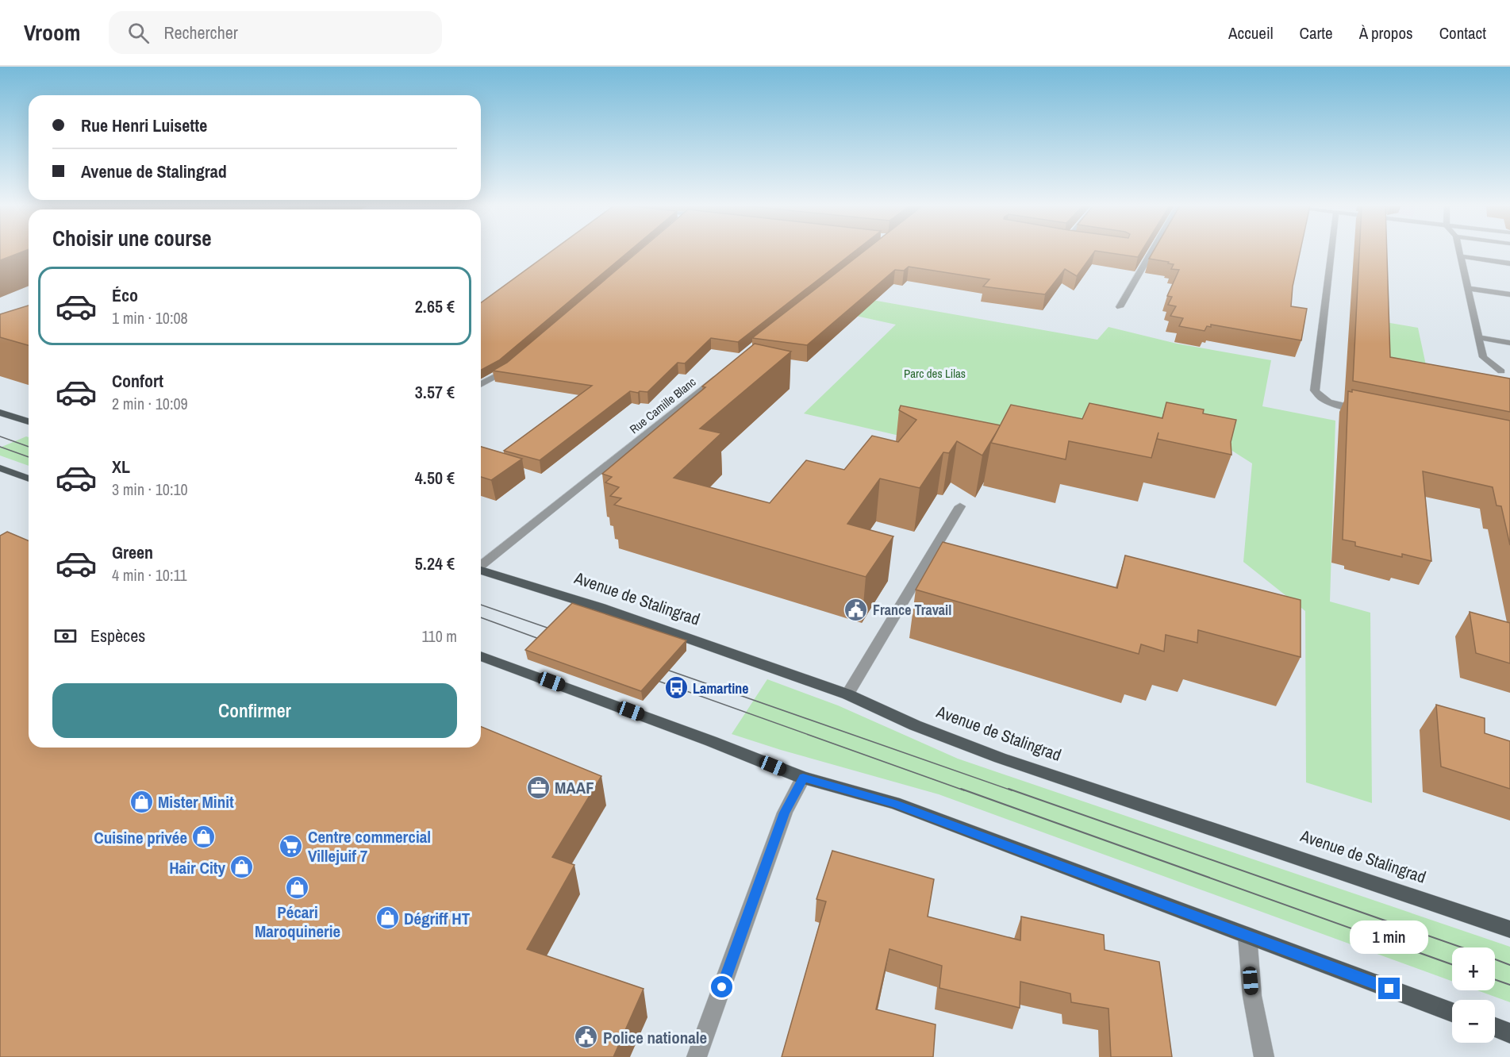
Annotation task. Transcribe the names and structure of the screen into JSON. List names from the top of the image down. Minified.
{"streets":{"main road":["Avenue de Stalingrad"],"street":["Rue Camille Blanc"]},"parks":["Parc des Lilas"],"places":{"public building":["France Travail","Police nationale"],"bus stop":["Lamartine"],"office":["MAAF"],"shop":["Mister Minit","Cuisine privée","Hair City","Pécari Maroquinerie","Dégriff HT"],"supermarket":["Centre commercial Villejuif 7"]},"page":{"header":"Vroom","search":"Rechercher","nav":["Accueil","Carte","À propos","Contact"],"banner":["Rue Henri Luisette","Avenue de Stalingrad"],"heading":"Choisir une course","list":[{"name":"Éco","note":"1 min · 10:08","value":"2.65 €"},{"name":"Confort","note":"2 min · 10:09","value":"3.57 €"},{"name":"XL","note":"3 min · 10:10","value":"4.50 €"},{"name":"Green","note":"4 min · 10:11","value":"5.24 €"}],"pay":["Espèces","110 m"],"buttons":"Confirmer","bubble":"1 min","map_buttons":["+","−"]}}
